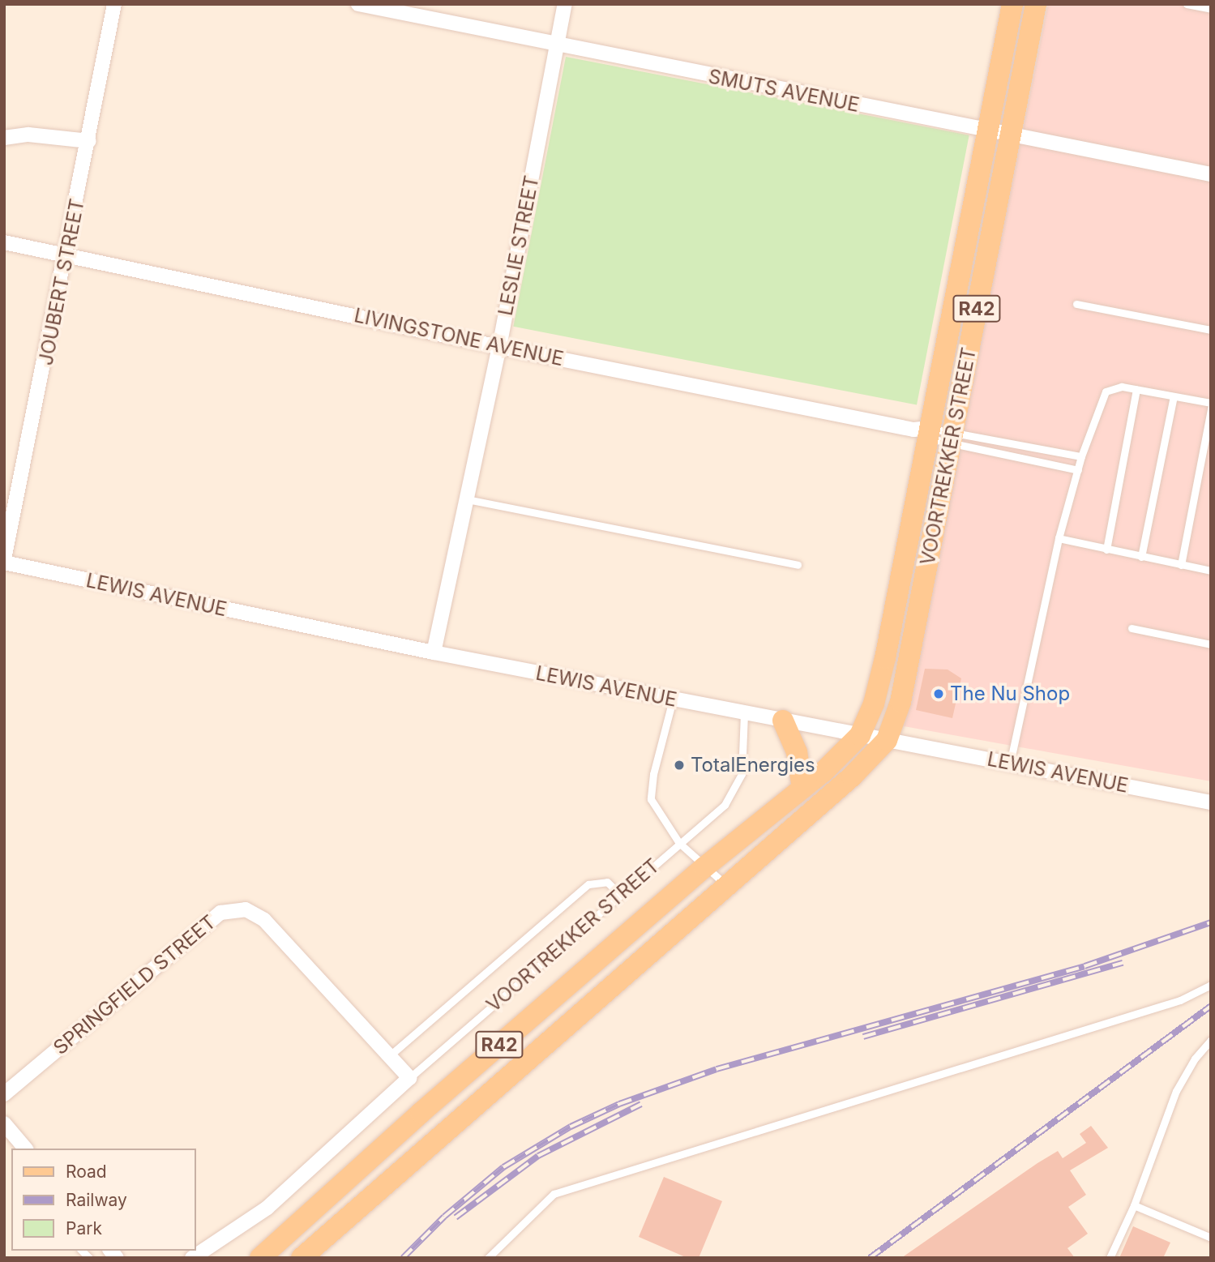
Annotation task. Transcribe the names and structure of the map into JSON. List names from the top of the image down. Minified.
{"streets":{"main road":["R42","VOORTREKKER STREET"],"street":["SMUTS AVENUE","LESLIE STREET","JOUBERT STREET","LIVINGSTONE AVENUE","LEWIS AVENUE","SPRINGFIELD STREET"]},"crossings":[["SMUTS AVENUE","LESLIE STREET"],["SMUTS AVENUE","VOORTREKKER STREET"],["LESLIE STREET","LIVINGSTONE AVENUE"],["LESLIE STREET","LEWIS AVENUE"],["JOUBERT STREET","LIVINGSTONE AVENUE"],["JOUBERT STREET","LEWIS AVENUE"],["R42","VOORTREKKER STREET"],["R42","LEWIS AVENUE"],["LIVINGSTONE AVENUE","VOORTREKKER STREET"],["VOORTREKKER STREET","LEWIS AVENUE"],["VOORTREKKER STREET","SPRINGFIELD STREET"]],"places":["The Nu Shop","TotalEnergies"],"legend":["Road","Railway","Park"]}
